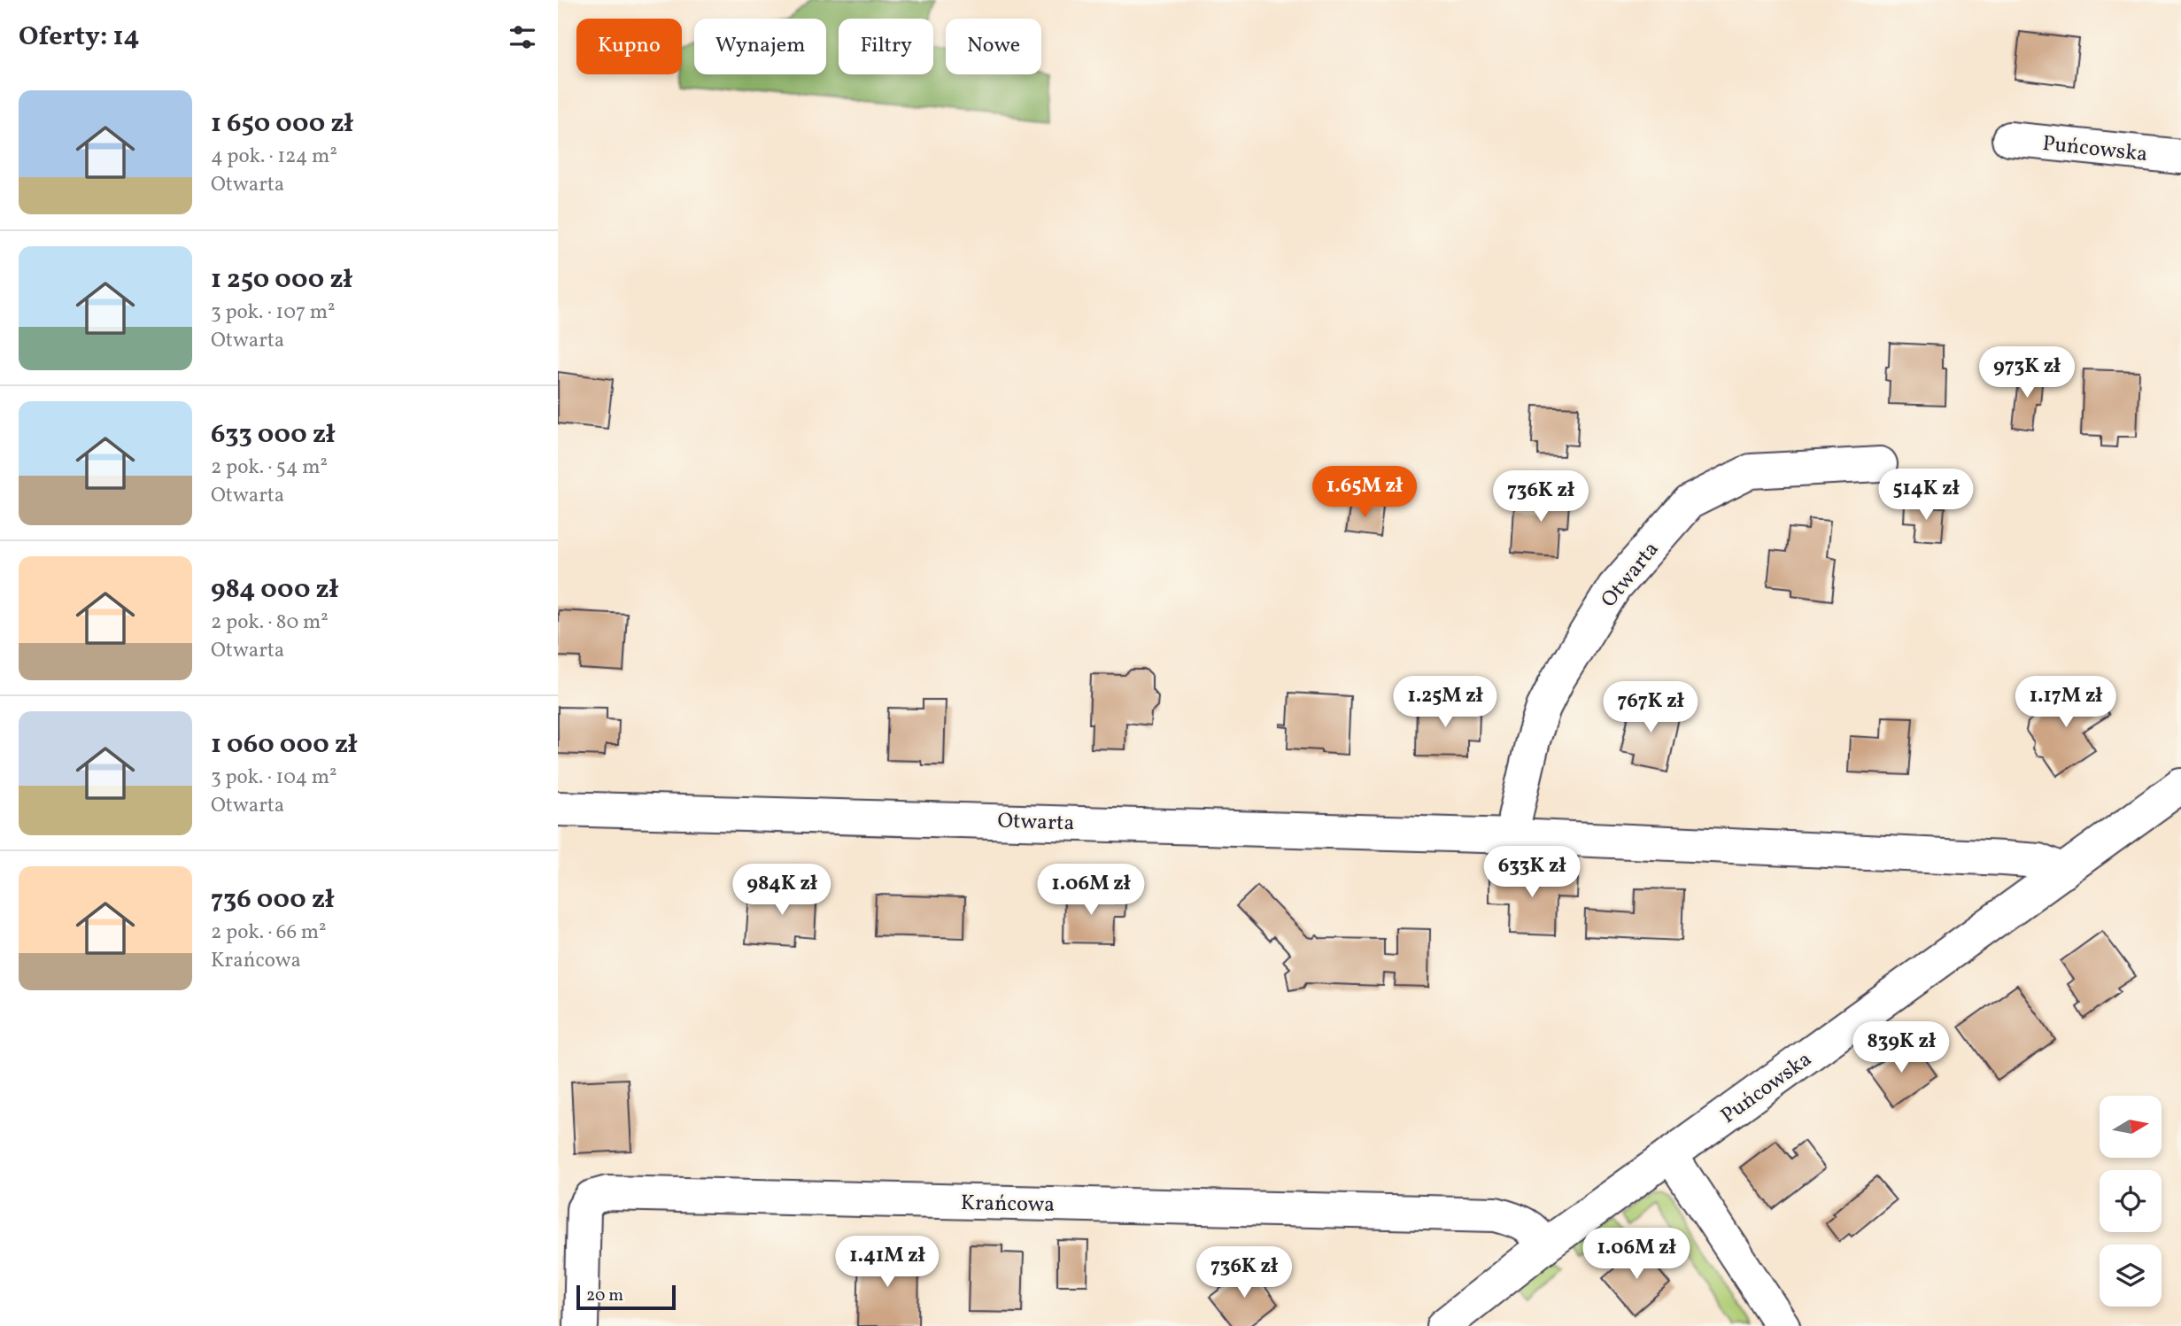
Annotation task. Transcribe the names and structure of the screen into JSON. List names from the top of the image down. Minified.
{"streets":{"street":["Puńcowska","Otwarta","Krańcowa"]},"crossings":[["Puńcowska","Otwarta"],["Puńcowska","Krańcowa"]],"scale_bar":"20 m","north":"right","page":{"heading":"Oferty: 14","chip":["Kupno","Wynajem","Filtry","Nowe"],"list":[{"name":"1 650 000 zł","note":"4 pok. · 124 m² · Otwarta"},{"name":"1 250 000 zł","note":"3 pok. · 107 m² · Otwarta"},{"name":"633 000 zł","note":"2 pok. · 54 m² · Otwarta"},{"name":"984 000 zł","note":"2 pok. · 80 m² · Otwarta"},{"name":"1 060 000 zł","note":"3 pok. · 104 m² · Otwarta"},{"name":"736 000 zł","note":"2 pok. · 66 m² · Krańcowa"}],"price":["973K zł","1.65M zł","514K zł","736K zł","1.25M zł","1.17M zł","767K zł","633K zł","984K zł","1.06M zł","839K zł","1.06M zł","1.41M zł","736K zł"],"scale":"20 m"}}
